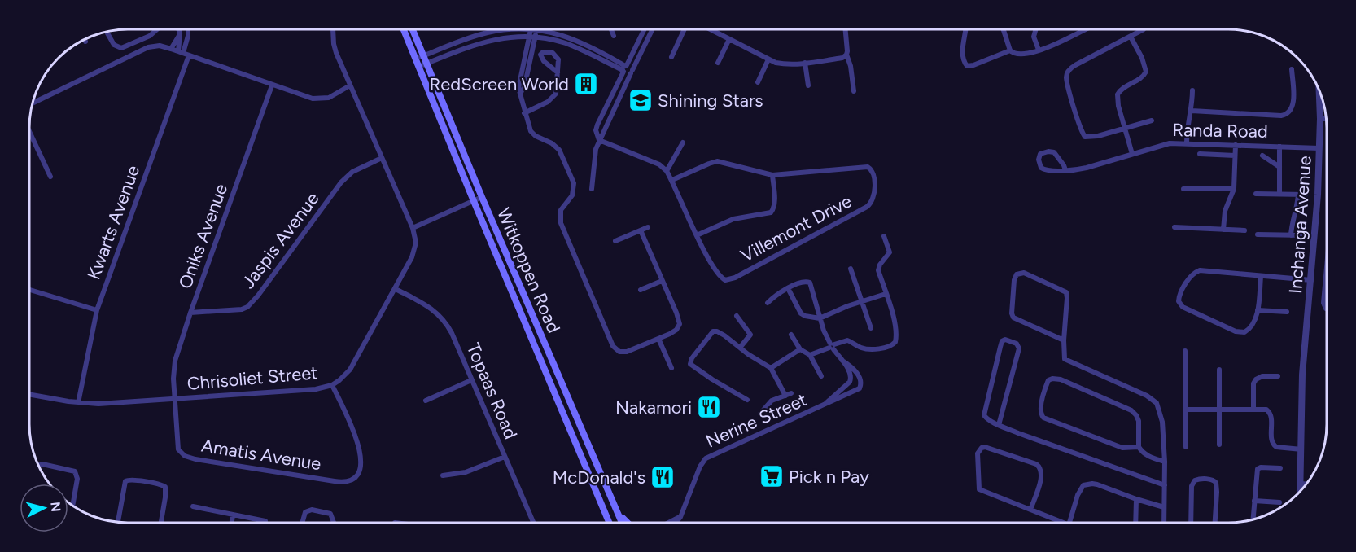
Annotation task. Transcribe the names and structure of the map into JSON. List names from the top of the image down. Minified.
{"streets":{"main road":["Witkoppen Road"],"street":["Randa Road","Kwarts Avenue","Inchanga Avenue","Villemont Drive","Oniks Avenue","Jaspis Avenue","Chrisoliet Street","Topaas Road","Nerine Street","Amatis Avenue"]},"crossings":[["Randa Road","Inchanga Avenue"],["Kwarts Avenue","Chrisoliet Street"],["Oniks Avenue","Jaspis Avenue"],["Oniks Avenue","Chrisoliet Street"],["Oniks Avenue","Amatis Avenue"],["Jaspis Avenue","Chrisoliet Street"],["Chrisoliet Street","Topaas Road"],["Chrisoliet Street","Amatis Avenue"]],"places":{"building":["RedScreen World"],"school or university":["Shining Stars"],"restaurant":["Nakamori","McDonald's"],"supermarket":["Pick n Pay"]},"north":"right"}
